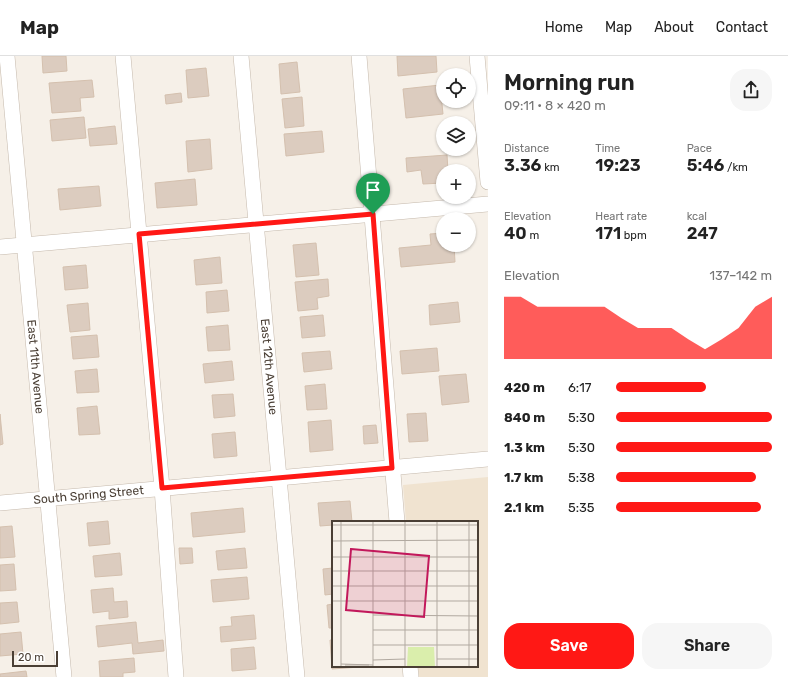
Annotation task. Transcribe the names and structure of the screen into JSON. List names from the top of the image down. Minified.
{"streets":{"street":["East 11th Avenue","East 12th Avenue","South Spring Street"]},"crossings":[["East 11th Avenue","South Spring Street"],["East 12th Avenue","South Spring Street"]],"scale_bar":"20 m","page":{"header":"Map","nav":["Home","Map","About","Contact"],"heading":["Morning run","09:11 · 8 × 420 m"],"map_buttons":["+","−"],"stats":[["Distance","3.36 km"],["Time","19:23"],["Pace","5:46 /km"],["Elevation","40 m"],["Heart rate","171 bpm"],["kcal","247"]],"chart":["Elevation","137–142 m"],"list":[{"name":"420 m","note":"6:17"},{"name":"840 m","note":"5:30"},{"name":"1.3 km","note":"5:30"},{"name":"1.7 km","note":"5:38"},{"name":"2.1 km","note":"5:35"}],"buttons":["Save","Share"],"scale":"20 m"}}
